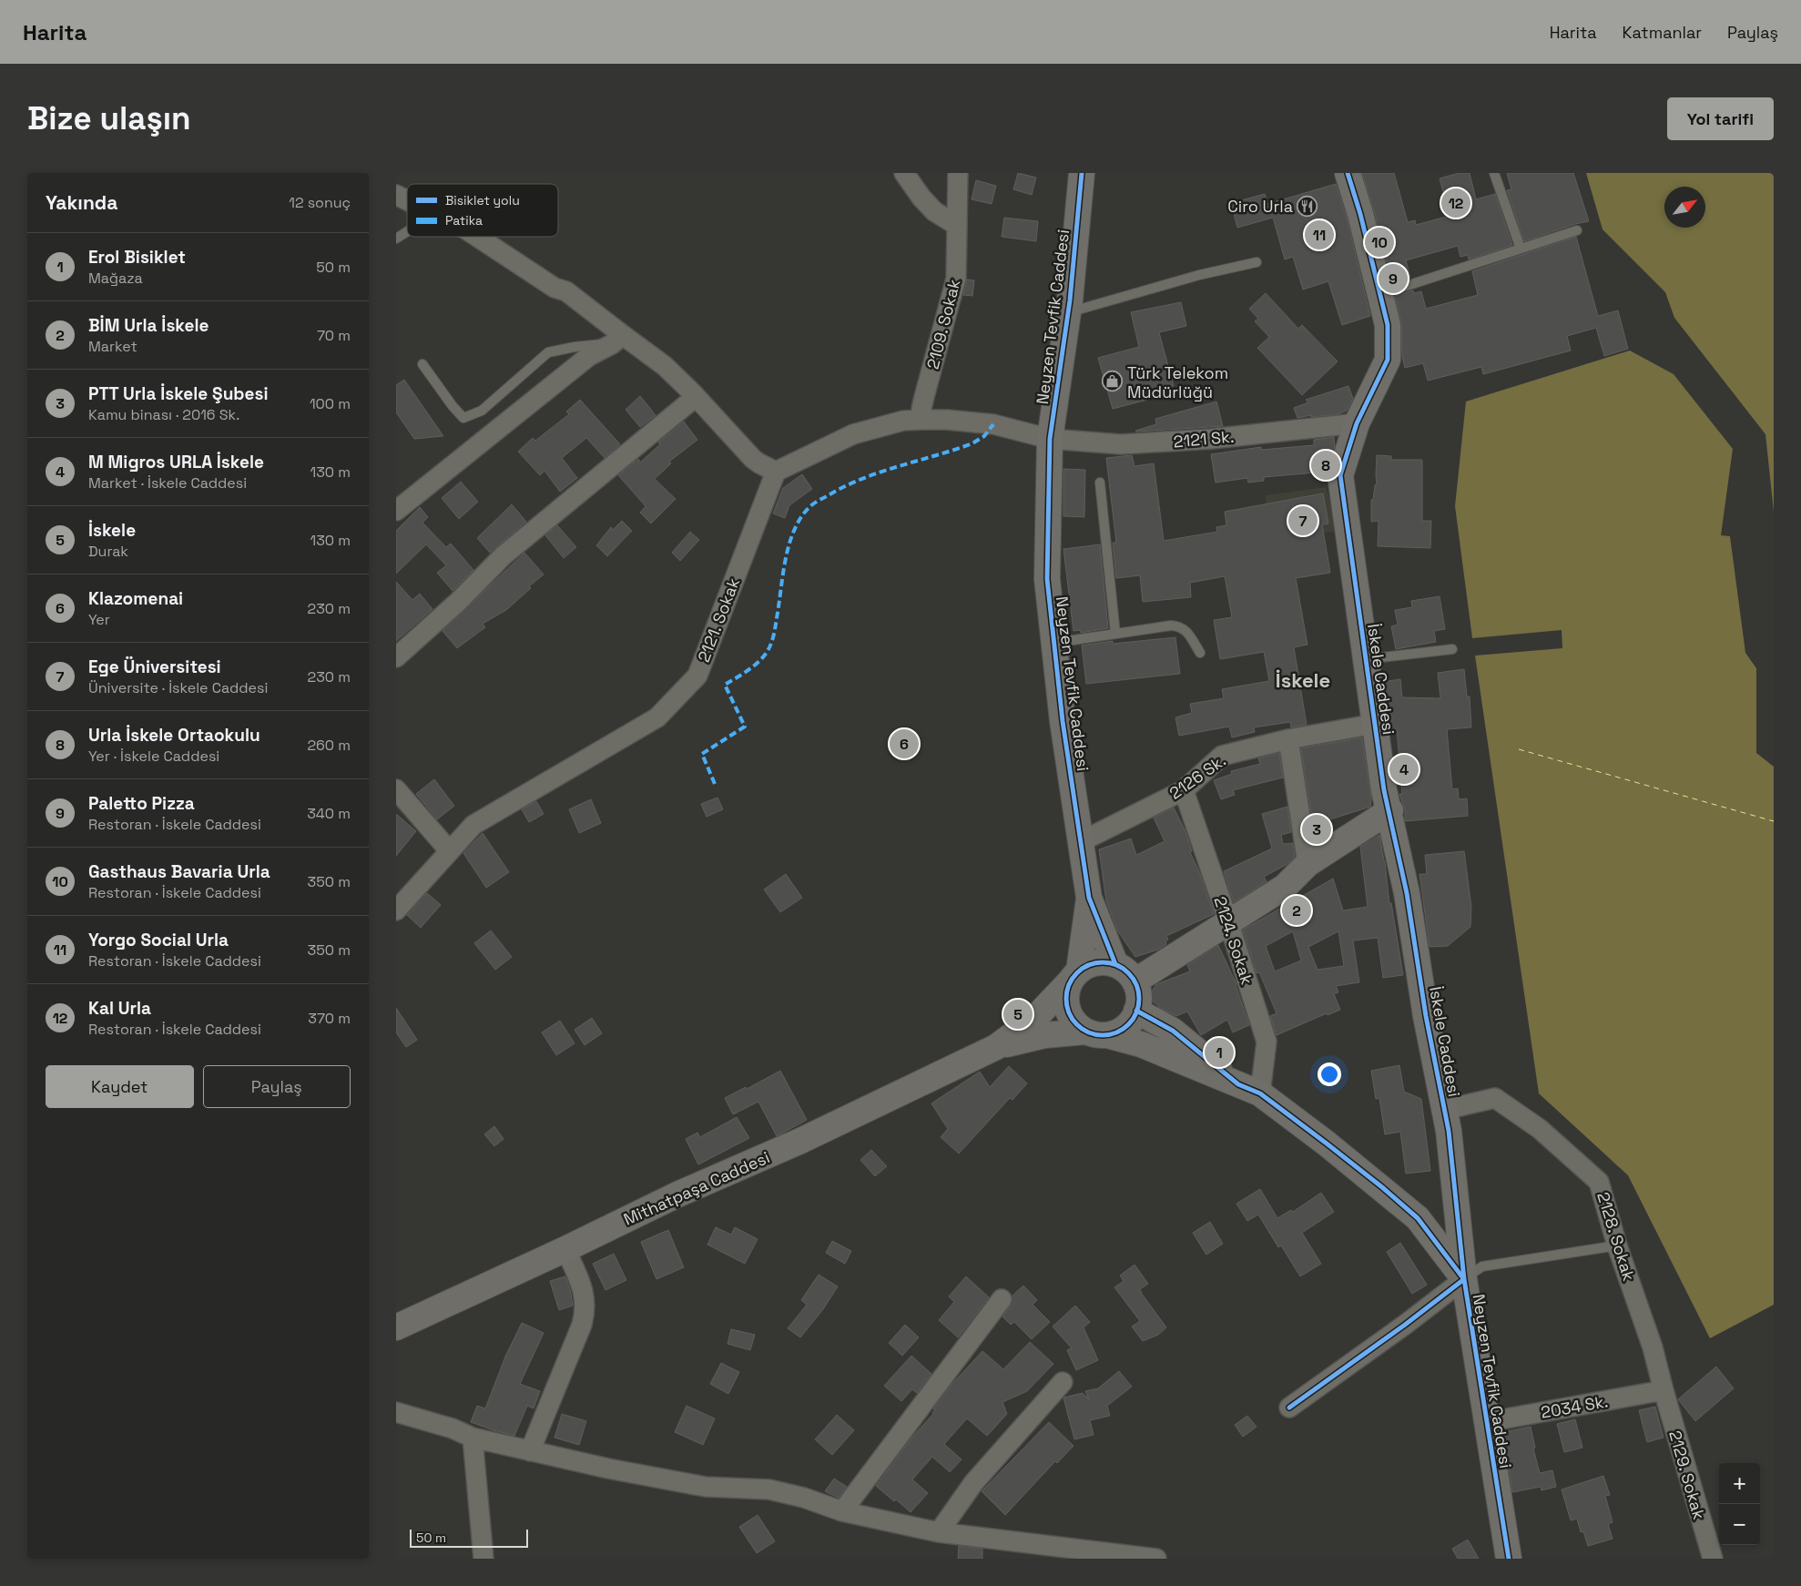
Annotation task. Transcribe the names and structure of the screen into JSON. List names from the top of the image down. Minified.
{"streets":{"street":["Neyzen Tevfik Caddesi","2109. Sokak","2121 Sk.","2121. Sokak","İskele Caddesi","2126 Sk.","2124. Sokak","Mithatpaşa Caddesi","2128. Sokak","2034 Sk.","2129. Sokak"]},"crossings":[["Neyzen Tevfik Caddesi","2121 Sk."],["Neyzen Tevfik Caddesi","İskele Caddesi"],["Neyzen Tevfik Caddesi","2126 Sk."],["Neyzen Tevfik Caddesi","2124. Sokak"],["Neyzen Tevfik Caddesi","2034 Sk."],["2121 Sk.","İskele Caddesi"],["İskele Caddesi","2126 Sk."],["İskele Caddesi","2128. Sokak"],["2126 Sk.","2124. Sokak"],["2128. Sokak","2034 Sk."],["2128. Sokak","2129. Sokak"],["2034 Sk.","2129. Sokak"]],"districts":["İskele"],"places":{"restaurant":["Ciro Urla"],"shop":["Türk Telekom Müdürlüğü"]},"legend":["Bisiklet yolu","Patika"],"scale_bar":"50 m","north":"top right","page":{"header":"Harita","nav":["Harita","Katmanlar","Paylaş"],"buttons":["Yol tarifi",["Kaydet","Paylaş"]],"title":"Bize ulaşın","heading":["Yakında","12 sonuç"],"pins":["12","11","10","9","8","7","6","4","3","2","5","1"],"list":[{"mark":"1","name":"Erol Bisiklet","note":"Mağaza","value":"50 m"},{"mark":"2","name":"BİM Urla İskele","note":"Market","value":"70 m"},{"mark":"3","name":"PTT Urla İskele Şubesi","note":"Kamu binası · 2016 Sk.","value":"100 m"},{"mark":"4","name":"M Migros URLA İskele","note":"Market · İskele Caddesi","value":"130 m"},{"mark":"5","name":"İskele","note":"Durak","value":"130 m"},{"mark":"6","name":"Klazomenai","note":"Yer","value":"230 m"},{"mark":"7","name":"Ege Üniversitesi","note":"Üniversite · İskele Caddesi","value":"230 m"},{"mark":"8","name":"Urla İskele Ortaokulu","note":"Yer · İskele Caddesi","value":"260 m"},{"mark":"9","name":"Paletto Pizza","note":"Restoran · İskele Caddesi","value":"340 m"},{"mark":"10","name":"Gasthaus Bavaria Urla","note":"Restoran · İskele Caddesi","value":"350 m"},{"mark":"11","name":"Yorgo Social Urla","note":"Restoran · İskele Caddesi","value":"350 m"},{"mark":"12","name":"Kal Urla","note":"Restoran · İskele Caddesi","value":"370 m"}],"map_buttons":["+","−"],"scale":"50 m"}}
